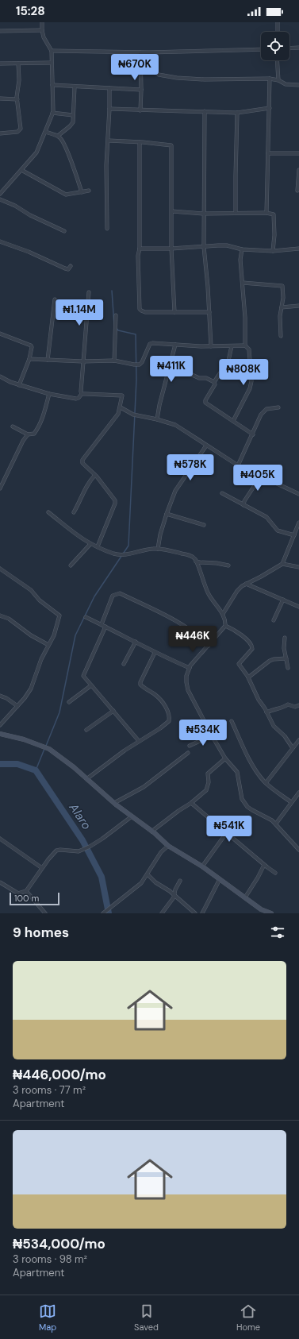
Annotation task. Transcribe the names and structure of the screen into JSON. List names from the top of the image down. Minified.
{"water":["Alaro"],"scale_bar":"100 m","page":{"status":"15:28","price":["₦670K","₦1.14M","₦411K","₦808K","₦578K","₦405K","₦446K","₦534K","₦541K"],"scale":"100 m","heading":"9 homes","list":[{"name":"₦446,000/mo","note":"3 rooms · 77 m² · Apartment"},{"name":"₦534,000/mo","note":"3 rooms · 98 m² · Apartment"}],"tabs":["Map","Saved","Home"]}}
